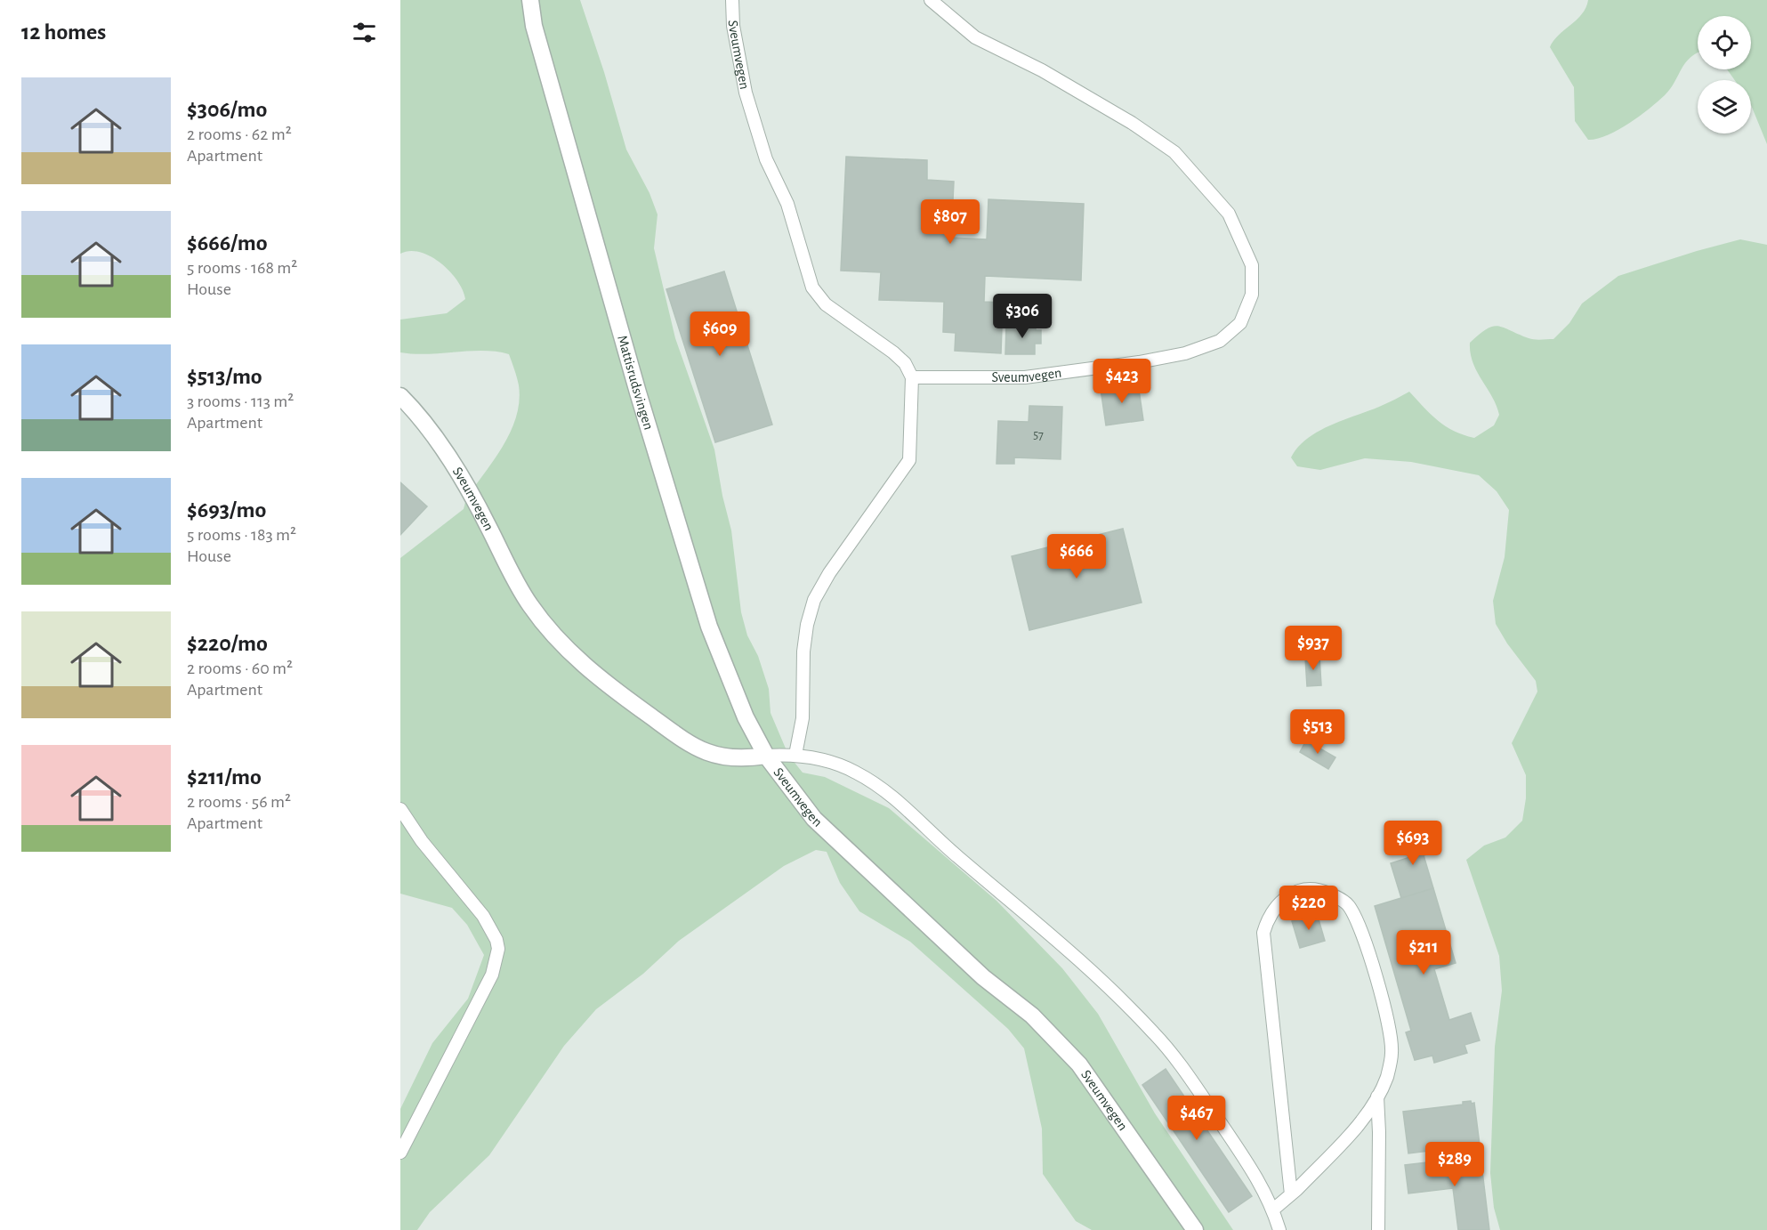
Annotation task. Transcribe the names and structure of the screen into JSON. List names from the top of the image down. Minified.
{"streets":{"street":["Sveumvegen","Mattisrudsvingen"]},"crossings":[["Sveumvegen","Mattisrudsvingen"]],"house_numbers":["57"],"page":{"heading":"12 homes","list":[{"name":"$306/mo","note":"2 rooms · 62 m² · Apartment"},{"name":"$666/mo","note":"5 rooms · 168 m² · House"},{"name":"$513/mo","note":"3 rooms · 113 m² · Apartment"},{"name":"$693/mo","note":"5 rooms · 183 m² · House"},{"name":"$220/mo","note":"2 rooms · 60 m² · Apartment"},{"name":"$211/mo","note":"2 rooms · 56 m² · Apartment"}],"price":["$807","$306","$609","$423","$666","$937","$513","$693","$220","$211","$467","$289"]}}
